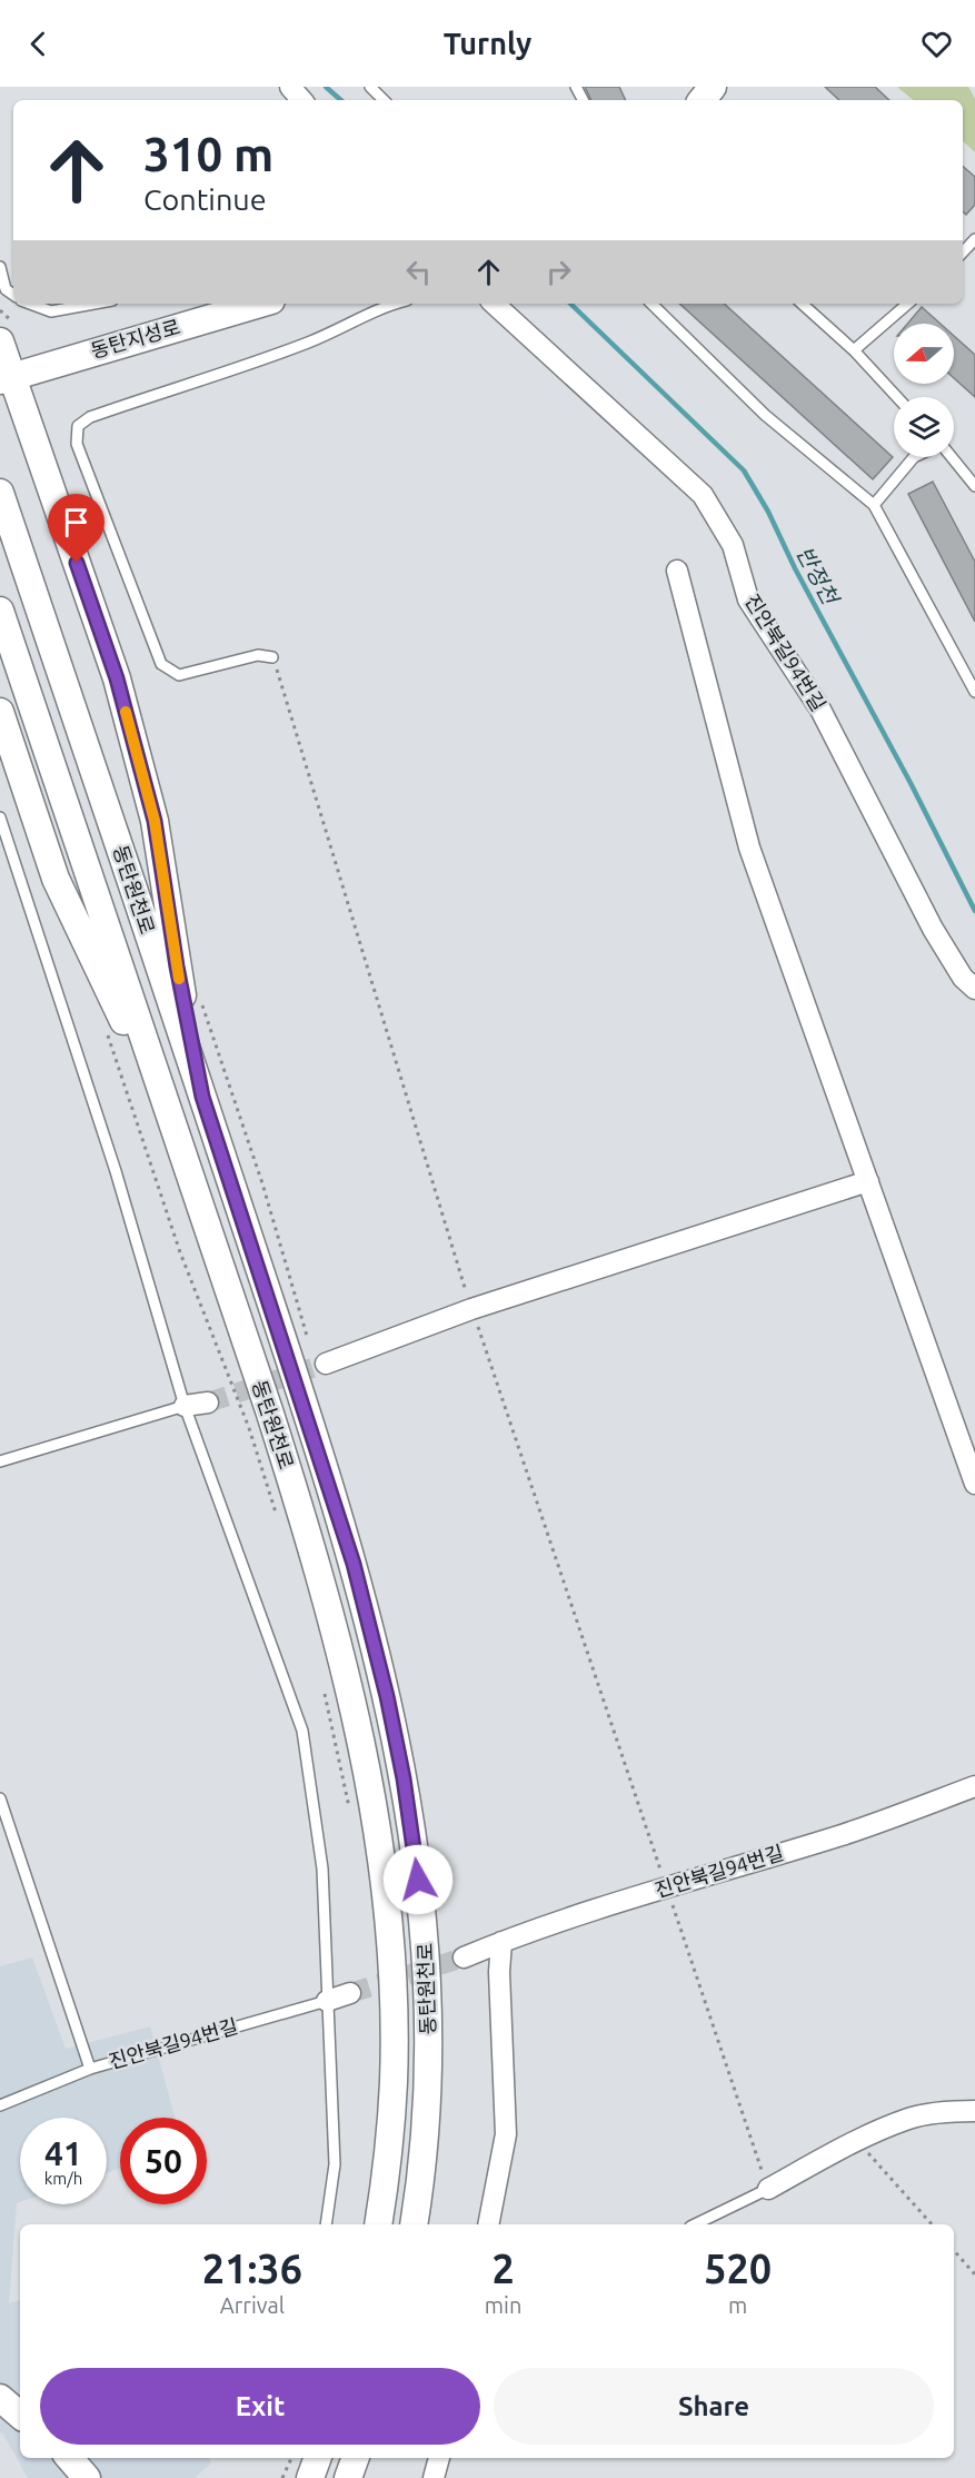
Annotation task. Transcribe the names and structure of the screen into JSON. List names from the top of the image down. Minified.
{"streets":{"main road":["동탄지성로","동탄원천로"],"street":["진안북길94번길"]},"water":["반정천"],"north":"left","page":{"header":"Turnly","turn":["310 m","Continue"],"speed":"41 km/h","limit":"50","eta":["21:36","Arrival","2","min","520","m"],"buttons":["Exit","Share"]}}
